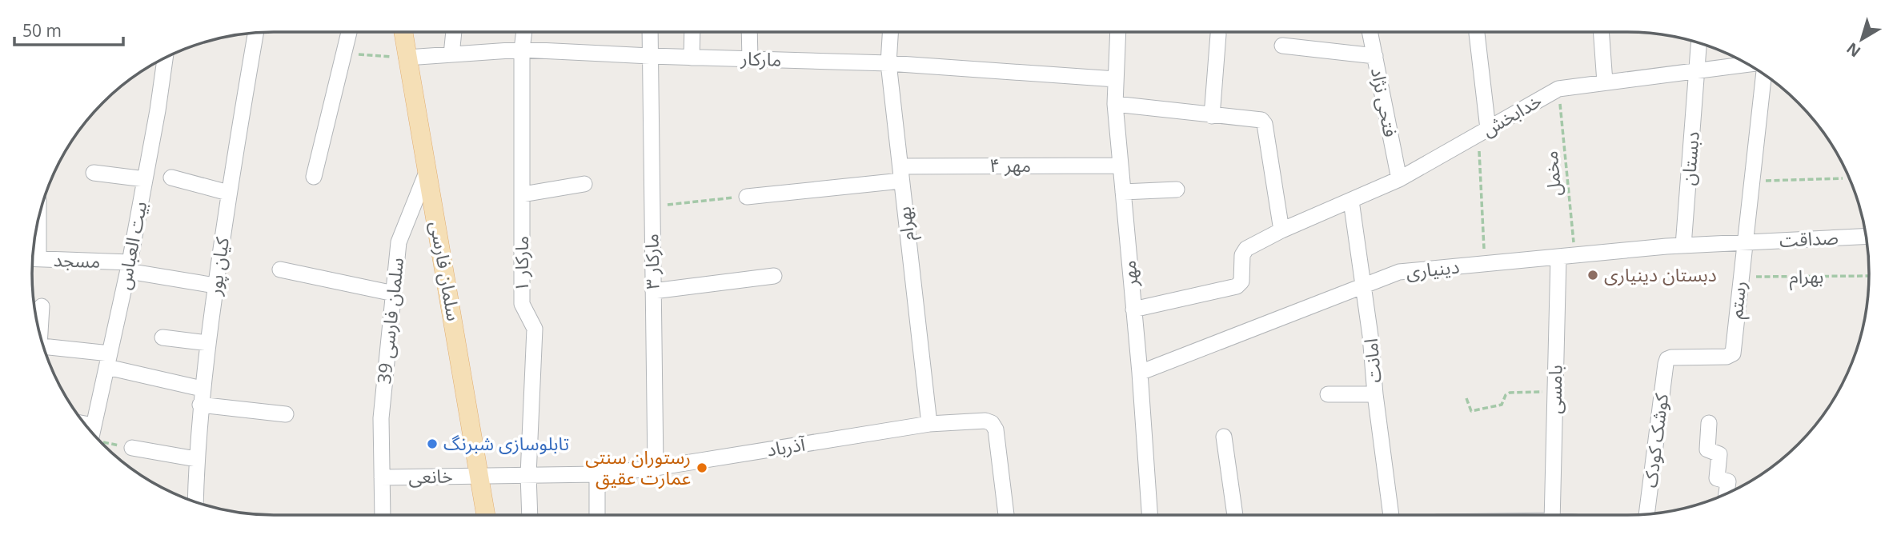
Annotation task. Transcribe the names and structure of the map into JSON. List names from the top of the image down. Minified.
{"streets":{"main road":["سلمان فارسی"],"street":["مارکار","فتحی نژاد","خدابخش","دبستان","مهر ۴","بهرام","صداقت","بیت العباس","مسجد","مارکار ۳","مارکار ۱","کیان پور","دینیاری","مهر","رستم","سلمان فارسی 39","امانت","بامسی","کوشک کودک","آذرباد","خانعی"],"path":["مخمل"]},"crossings":[["مارکار","بهرام"],["مارکار","مارکار ۳"],["مارکار","مارکار ۱"],["مارکار","سلمان فارسی"],["مارکار","مهر"],["فتحی نژاد","خدابخش"],["خدابخش","دبستان"],["خدابخش","مخمل"],["خدابخش","مهر"],["خدابخش","امانت"],["دبستان","دینیاری"],["مهر ۴","بهرام"],["مهر ۴","مهر"],["مخمل","دینیاری"],["بهرام","رستم"],["بهرام","آذرباد"],["صداقت","دینیاری"],["صداقت","رستم"],["بیت العباس","مسجد"],["مسجد","کیان پور"],["مارکار ۳","آذرباد"],["مارکار ۱","آذرباد"],["دینیاری","مهر"],["دینیاری","رستم"],["دینیاری","امانت"],["دینیاری","بامسی"],["سلمان فارسی","سلمان فارسی 39"],["سلمان فارسی","آذرباد"],["سلمان فارسی","خانعی"],["رستم","کوشک کودک"],["سلمان فارسی 39","خانعی"],["آذرباد","خانعی"]],"places":["دبستان دینیاری","تابلوسازی شبرنگ","رستوران سنتی عمارت عقیق"],"scale_bar":"50 m","north":"bottom left"}
